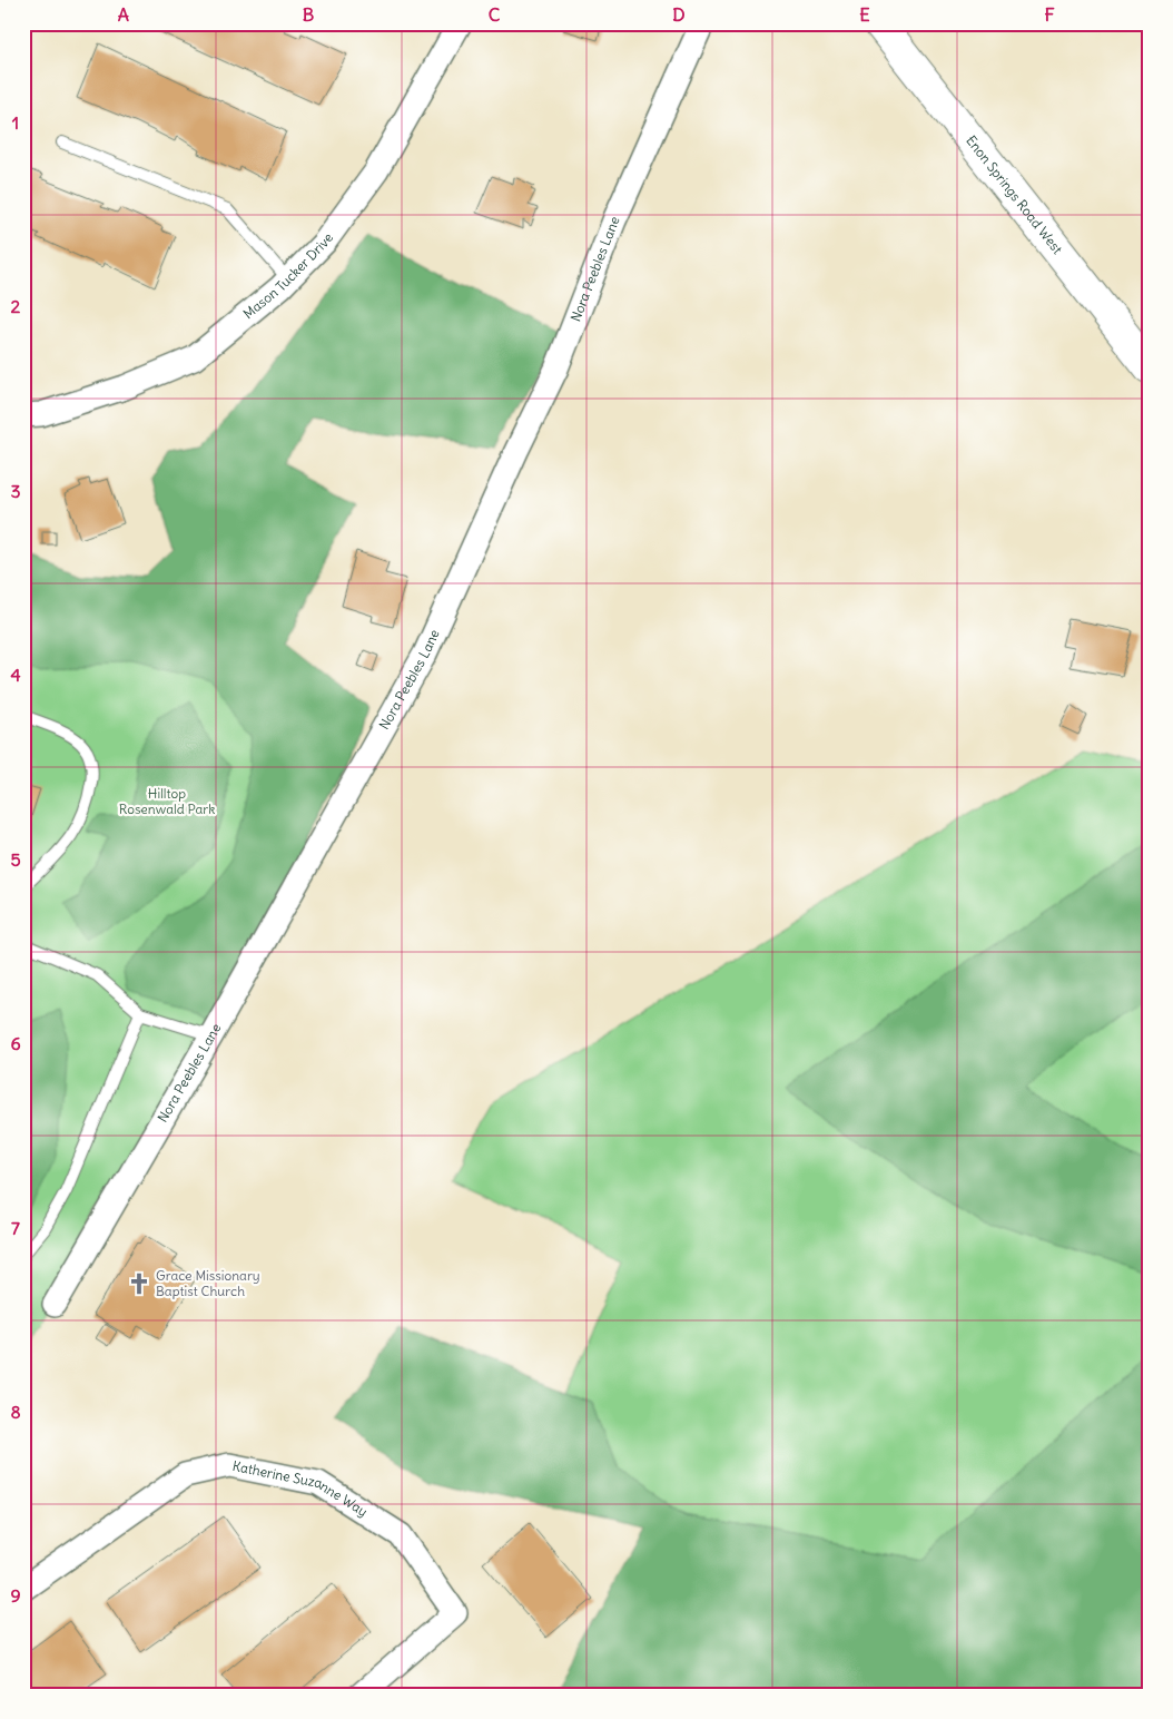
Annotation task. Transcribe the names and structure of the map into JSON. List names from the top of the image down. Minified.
{"streets":{"street":["Enon Springs Road West","Nora Peebles Lane","Mason Tucker Drive","Katherine Suzanne Way"]},"parks":["Hilltop Rosenwald Park"],"places":{"church":["Grace Missionary Baptist Church"]},"grid":{"columns":["A","B","C","D","E","F"],"rows":["1","2","3","4","5","6","7","8","9"]}}
